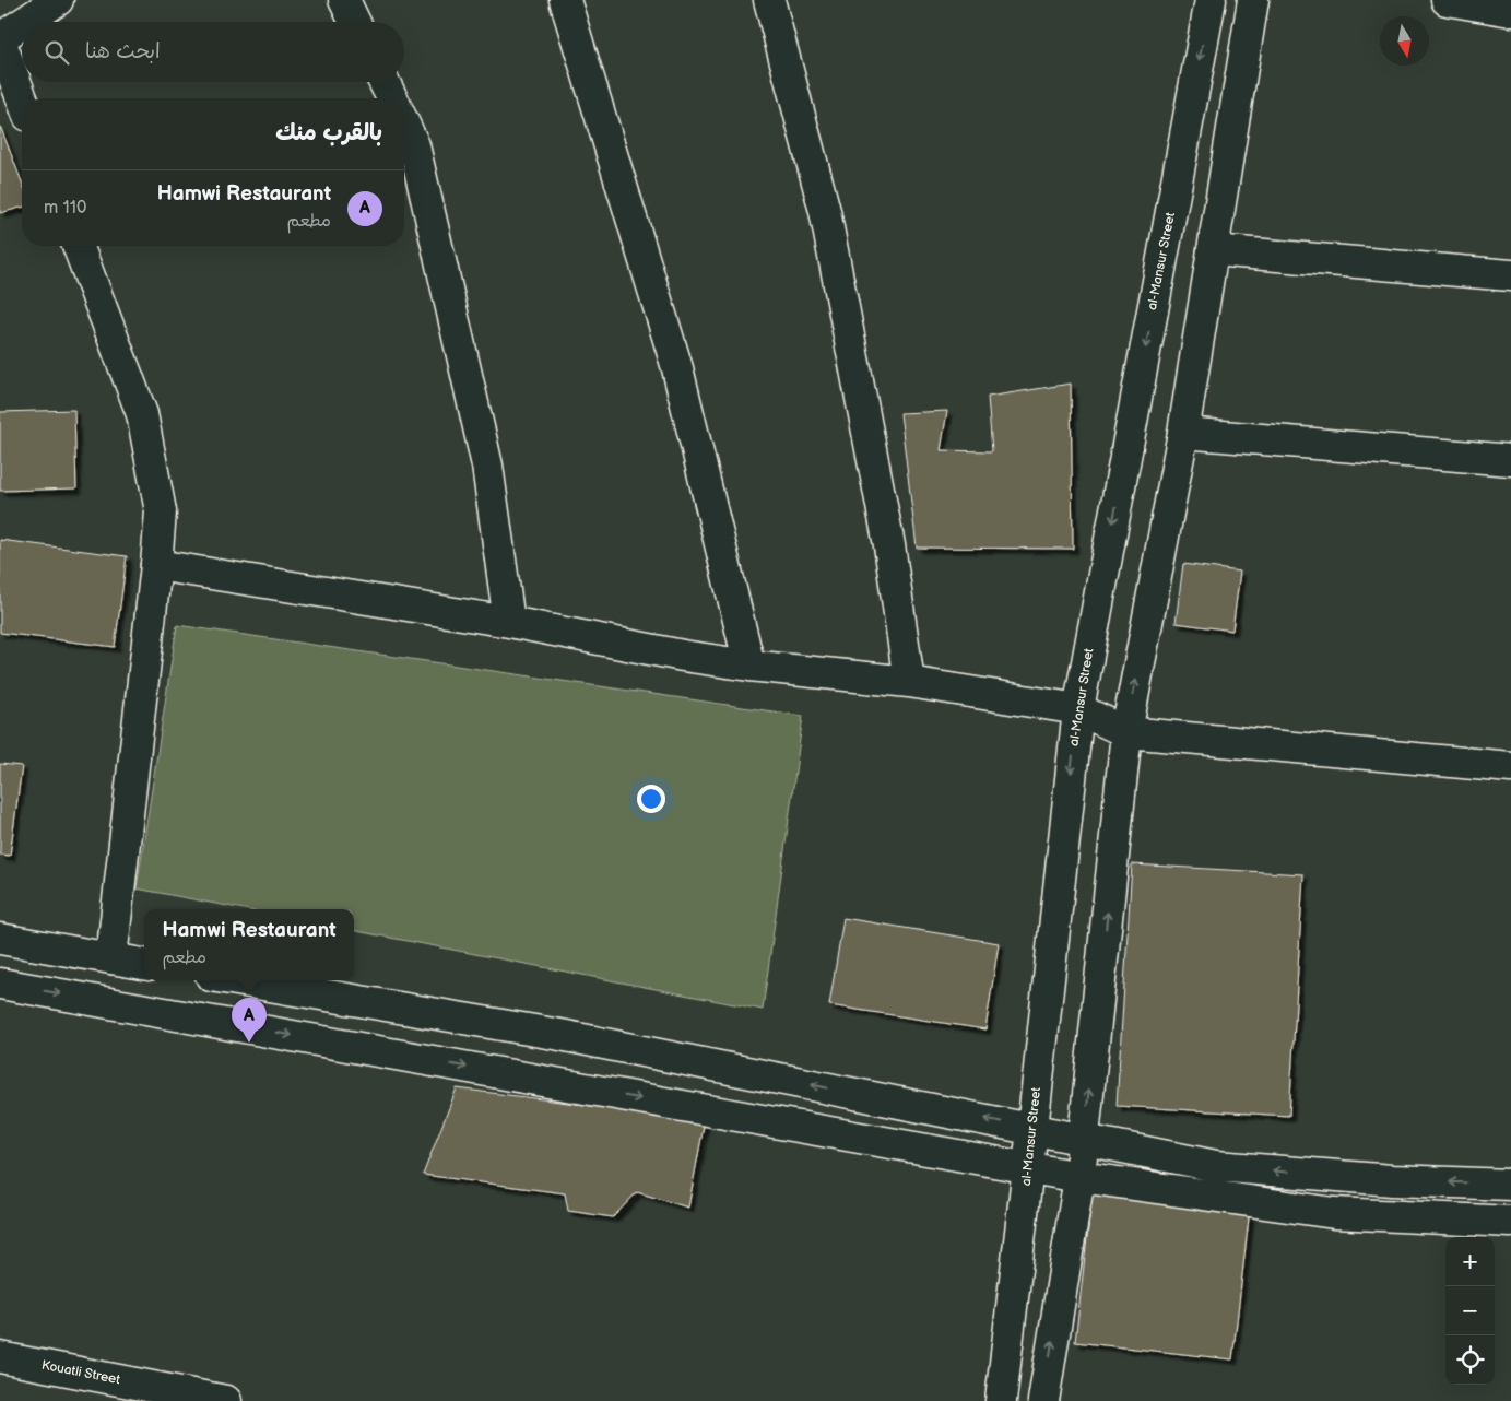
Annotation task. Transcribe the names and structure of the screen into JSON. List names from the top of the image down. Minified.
{"streets":{"main road":["al-Mansur Street","Kouatli Street"]},"north":"bottom","page":{"search":"ابحث هنا","heading":"بالقرب منك","list":[{"mark":"A","name":"Hamwi Restaurant","note":"مطعم","value":"110 m"}],"popup":["Hamwi Restaurant","مطعم"],"pins":"A","map_buttons":["+","−"]}}
